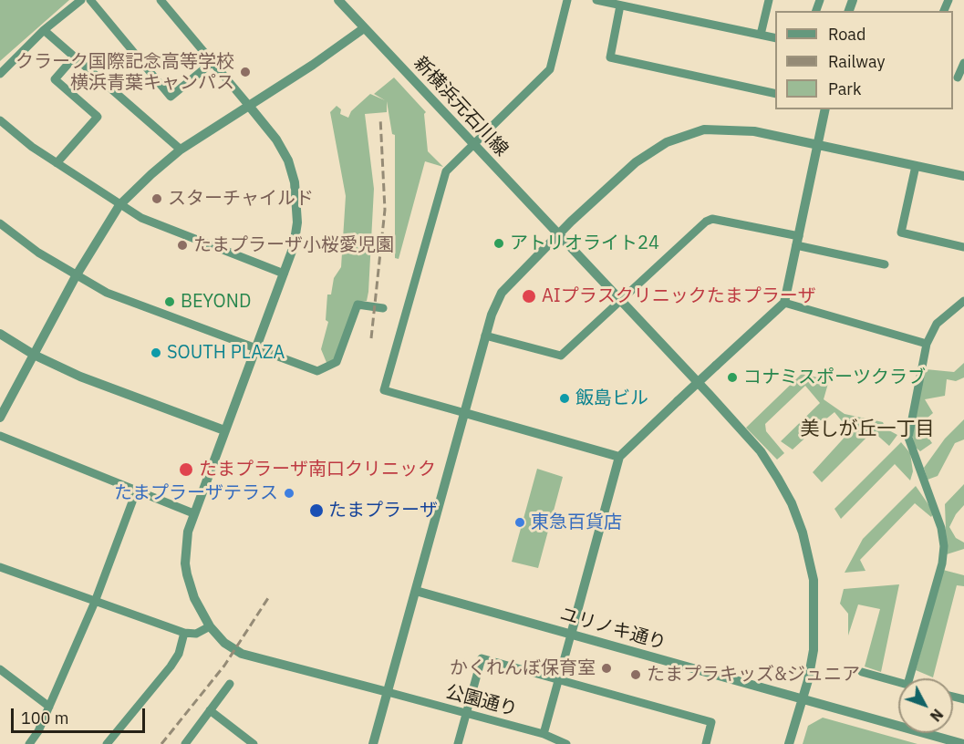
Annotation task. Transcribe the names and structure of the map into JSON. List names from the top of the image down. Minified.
{"streets":{"street":["新横浜元石川線","ユリノキ通り","公園通り"]},"crossings":[["新横浜元石川線","ユリノキ通り"]],"districts":["美しが丘一丁目"],"places":["クラーク国際記念高等学校 横浜青葉キャンパス","スターチャイルド","アトリオライト24","たまプラーザ小桜愛児園","AIプラスクリニックたまプラーザ","BEYOND","SOUTH PLAZA","コナミスポーツクラブ","飯島ビル","たまプラーザ南口クリニック","たまプラーザテラス","たまプラーザ","東急百貨店","かくれんぼ保育室","たまプラキッズ&ジュニア"],"legend":["Road","Railway","Park"],"scale_bar":"100 m","north":"bottom right"}
